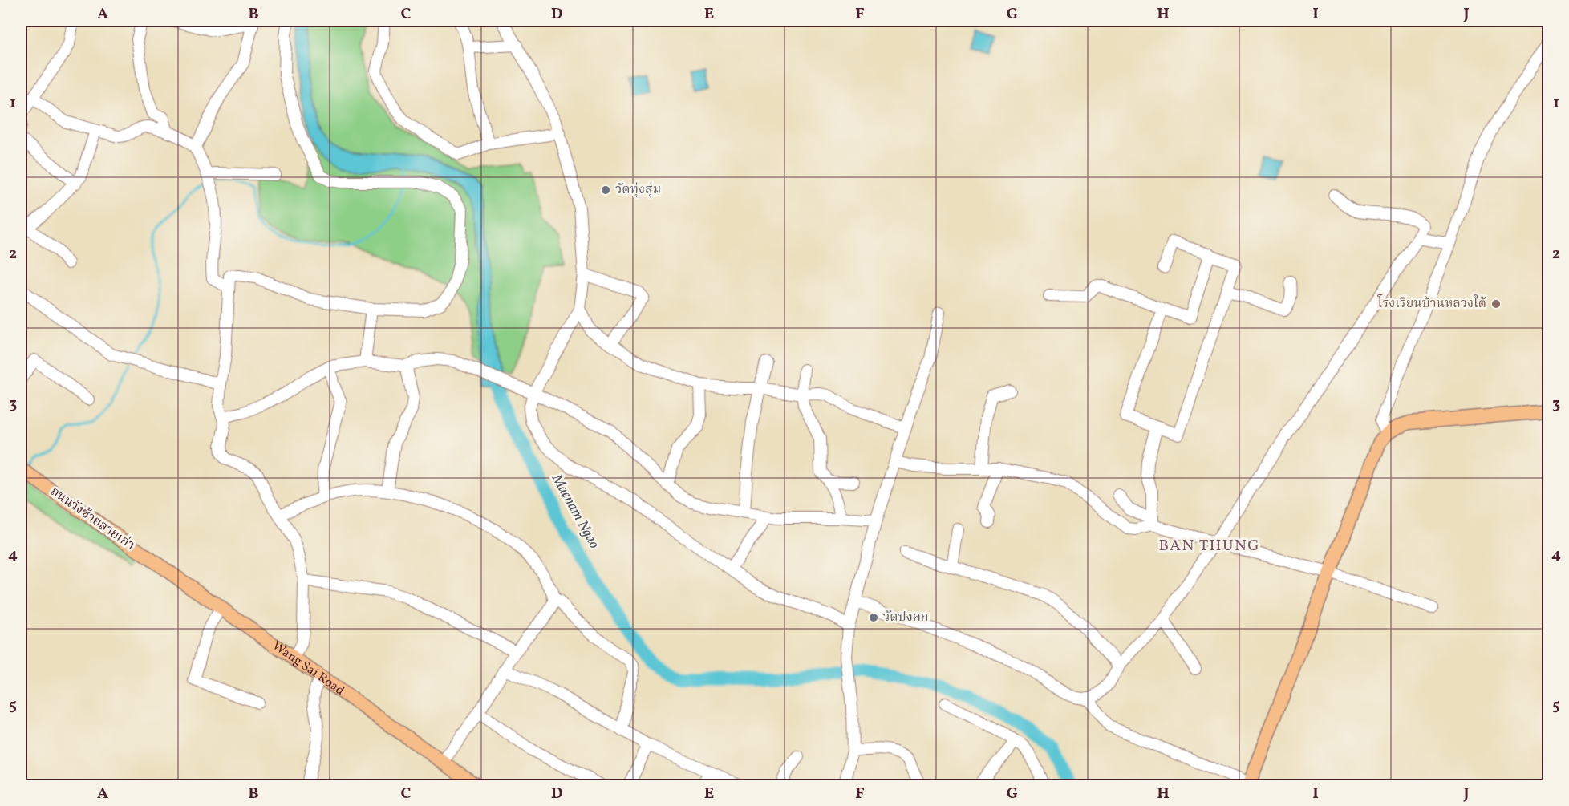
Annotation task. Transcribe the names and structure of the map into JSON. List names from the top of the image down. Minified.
{"streets":{"main road":["ถนนวังซ้ายสายเก่า","Wang Sai Road"]},"crossings":[["ถนนวังซ้ายสายเก่า","Wang Sai Road"]],"districts":["BAN THUNG"],"water":["Maenam Ngao"],"places":["วัดทุ่งสุ่ม","โรงเรียนบ้านหลวงใต้","วัดปงคก"],"grid":{"columns":["A","B","C","D","E","F","G","H","I","J"],"rows":["1","2","3","4","5"]}}
